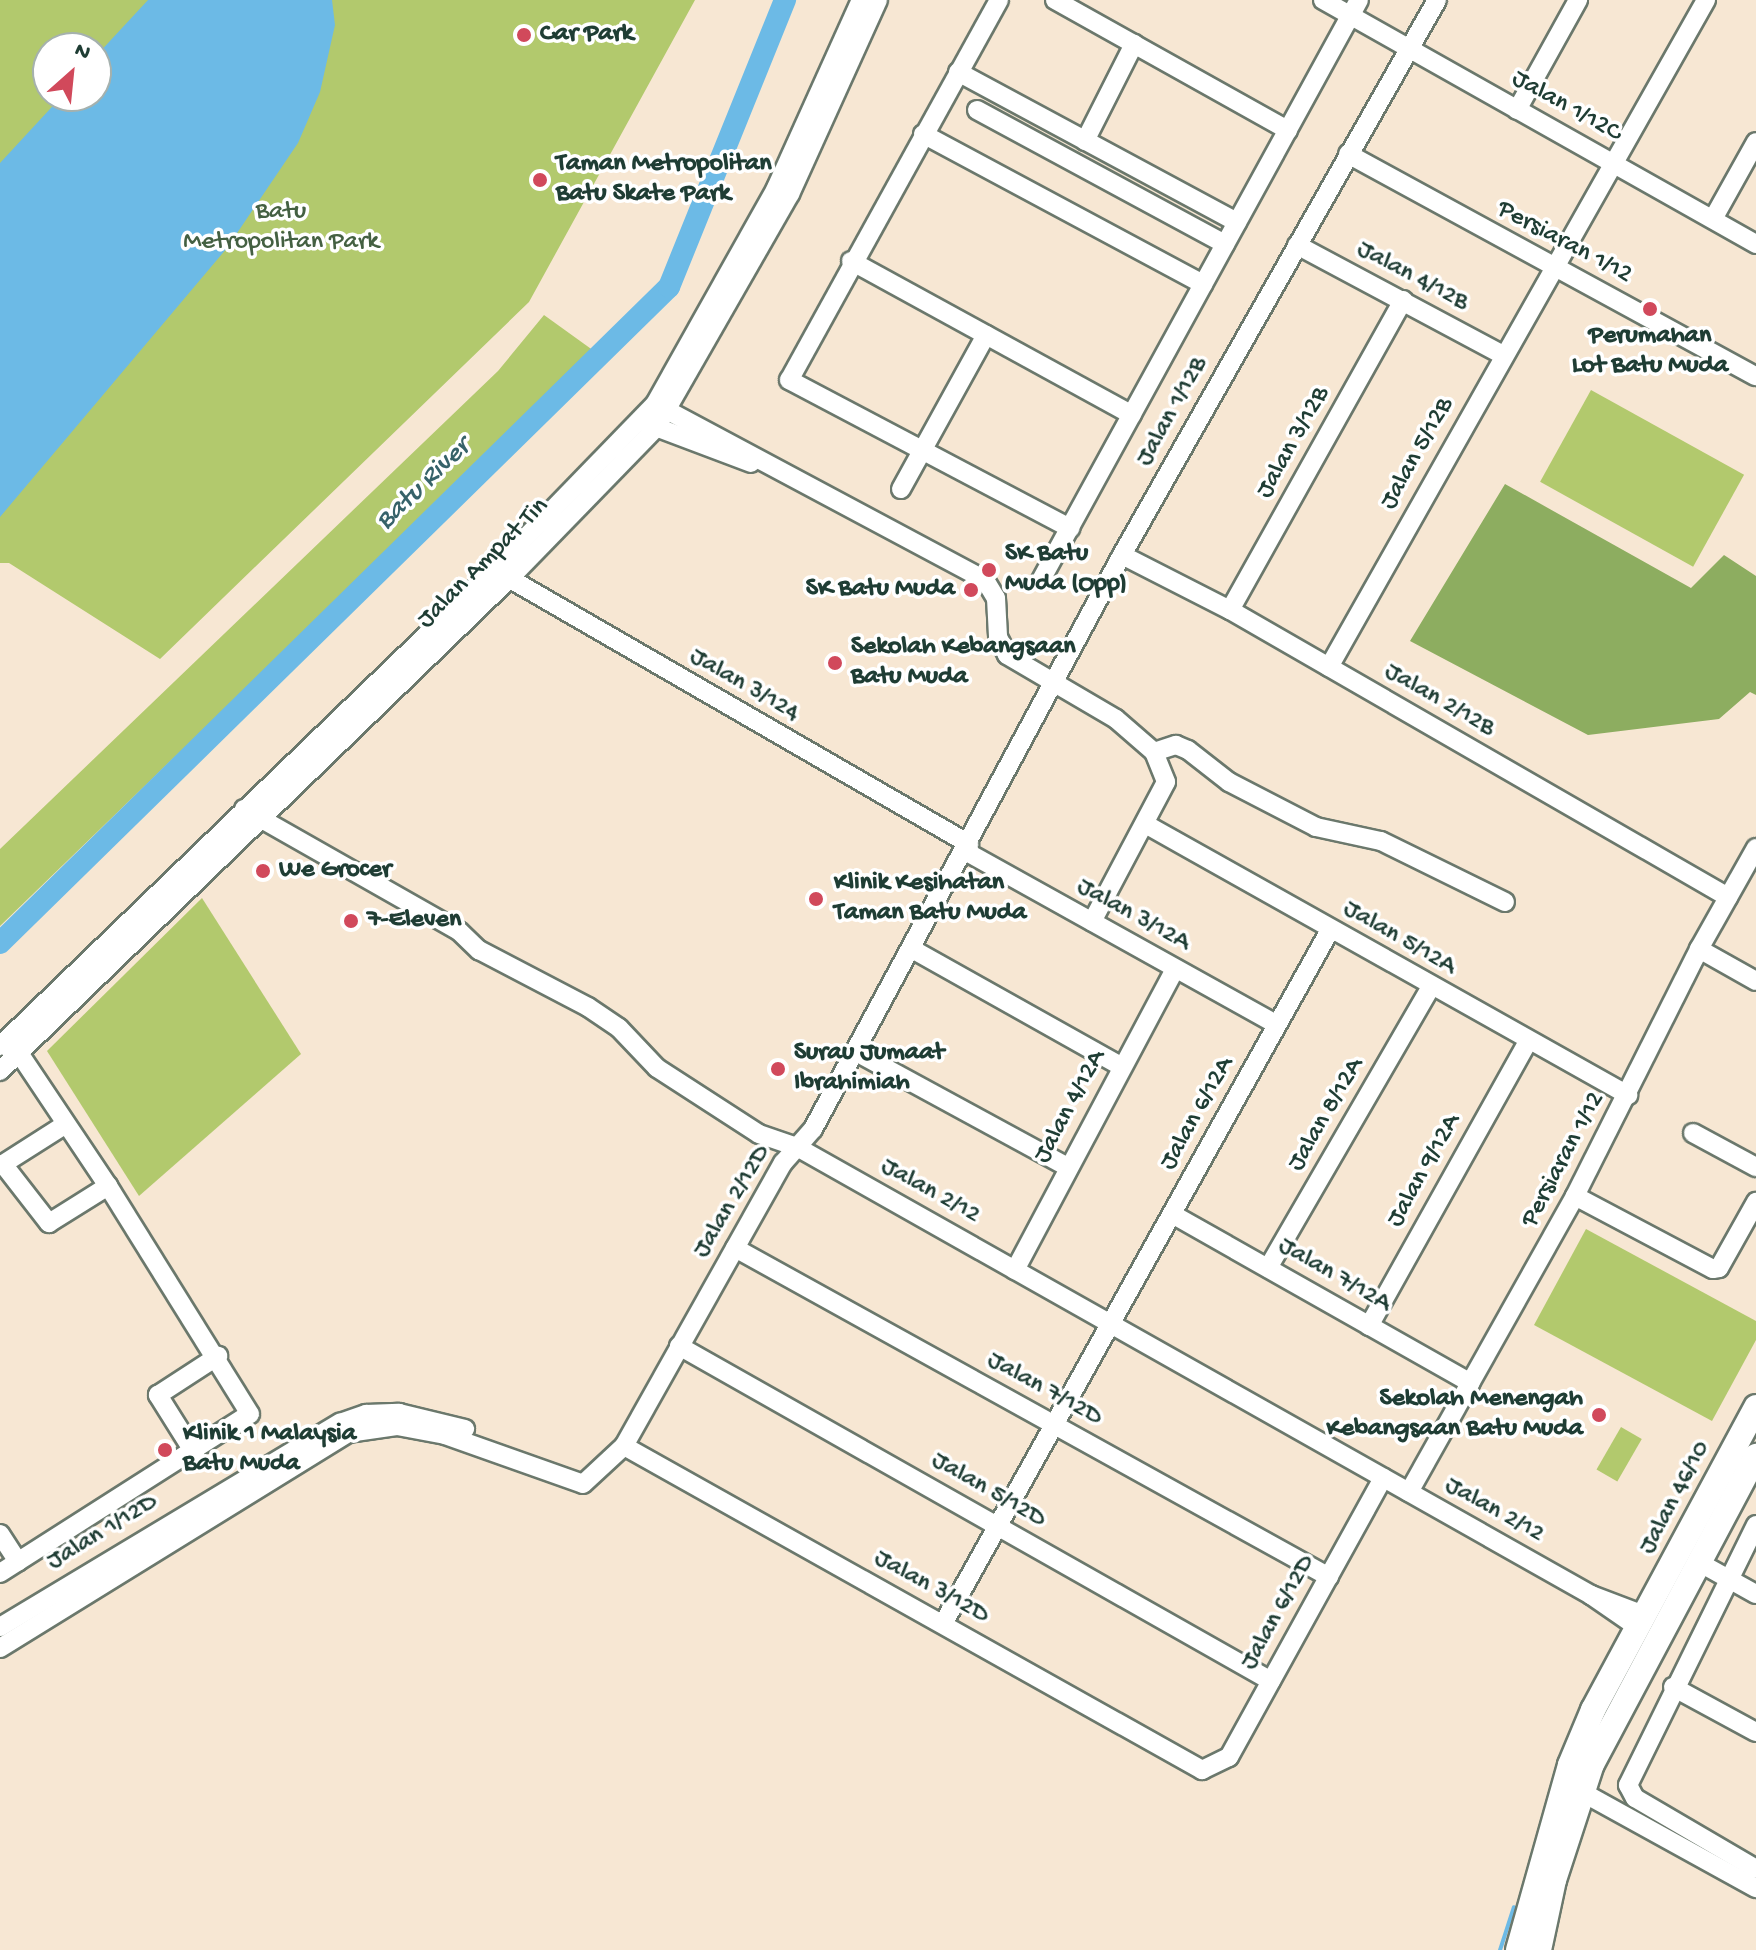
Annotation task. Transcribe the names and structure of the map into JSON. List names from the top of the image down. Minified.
{"streets":{"main road":["Jalan 46/10"],"street":["Jalan 1/12C","Persiaran 1/12","Jalan 4/12B","Jalan 1/12B","Jalan 3/12B","Jalan 5/12B","Jalan Ampat Tin","Jalan 3/124","Jalan 2/12B","Jalan 3/12A","Jalan 5/12A","Jalan 4/12A","Jalan 6/12A","Jalan 8/12A","Jalan 9/12A","Jalan 2/12","Jalan 2/12D","Jalan 7/12A","Jalan 7/12D","Jalan 5/12D","Jalan 1/12D","Jalan 3/12D","Jalan 6/12D"]},"crossings":[["Jalan 1/12C","Jalan 1/12B"],["Jalan 1/12C","Jalan 5/12B"],["Persiaran 1/12","Jalan 1/12B"],["Persiaran 1/12","Jalan 5/12B"],["Persiaran 1/12","Jalan 2/12B"],["Persiaran 1/12","Jalan 5/12A"],["Persiaran 1/12","Jalan 2/12"],["Persiaran 1/12","Jalan 7/12A"],["Jalan 4/12B","Jalan 1/12B"],["Jalan 4/12B","Jalan 3/12B"],["Jalan 4/12B","Jalan 5/12B"],["Jalan 1/12B","Jalan 3/124"],["Jalan 1/12B","Jalan 2/12B"],["Jalan 1/12B","Jalan 3/12A"],["Jalan 1/12B","Jalan 2/12D"],["Jalan 3/12B","Jalan 2/12B"],["Jalan 5/12B","Jalan 2/12B"],["Jalan Ampat Tin","Jalan 3/124"],["Jalan Ampat Tin","Jalan 2/12"],["Jalan 3/124","Jalan 3/12A"],["Jalan 3/124","Jalan 2/12D"],["Jalan 3/12A","Jalan 4/12A"],["Jalan 3/12A","Jalan 6/12A"],["Jalan 3/12A","Jalan 2/12D"],["Jalan 5/12A","Jalan 6/12A"],["Jalan 5/12A","Jalan 8/12A"],["Jalan 5/12A","Jalan 9/12A"],["Jalan 4/12A","Jalan 2/12"],["Jalan 6/12A","Jalan 2/12"],["Jalan 6/12A","Jalan 7/12A"],["Jalan 6/12A","Jalan 7/12D"],["Jalan 6/12A","Jalan 5/12D"],["Jalan 6/12A","Jalan 3/12D"],["Jalan 8/12A","Jalan 7/12A"],["Jalan 9/12A","Jalan 7/12A"],["Jalan 2/12","Jalan 2/12D"],["Jalan 2/12","Jalan 46/10"],["Jalan 2/12","Jalan 6/12D"],["Jalan 2/12D","Jalan 7/12D"],["Jalan 2/12D","Jalan 5/12D"],["Jalan 2/12D","Jalan 1/12D"],["Jalan 2/12D","Jalan 3/12D"],["Jalan 7/12D","Jalan 6/12D"],["Jalan 5/12D","Jalan 6/12D"],["Jalan 3/12D","Jalan 6/12D"]],"water":["Batu River"],"parks":["Batu Metropolitan Park"],"places":["Car Park","Taman Metropolitan Batu Skate Park","Perumahan Lot Batu Muda","SK Batu Muda (Opp)","SK Batu Muda","Sekolah Kebangsaan Batu Muda","We Grocer","Klinik Kesihatan Taman Batu Muda","7-Eleven","Surau Jumaat Ibrahimiah","Sekolah Menengah Kebangsaan Batu Muda","Klinik 1 Malaysia Batu Muda"],"north":"top right"}
